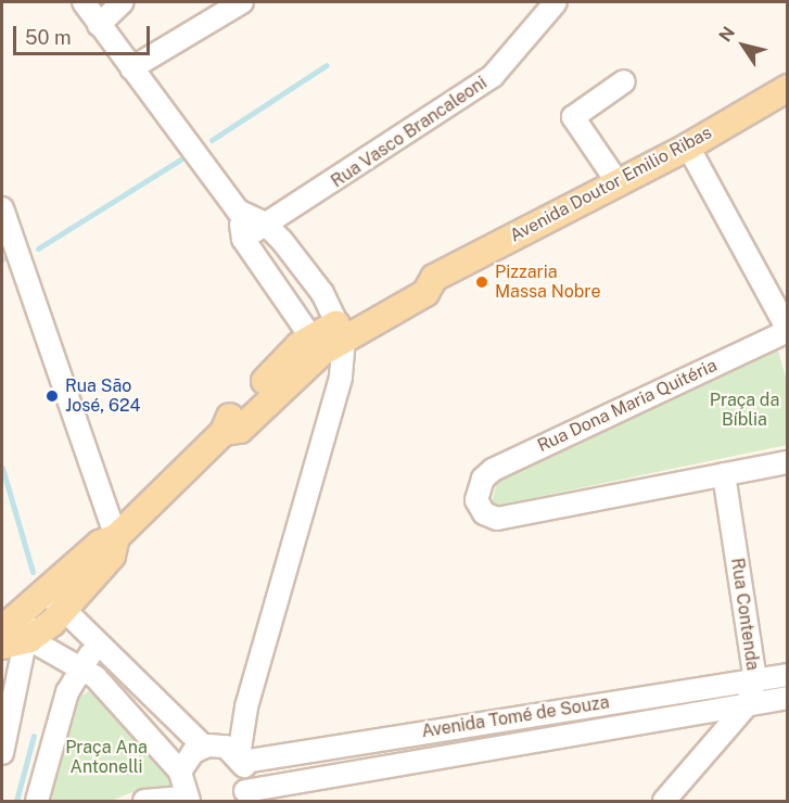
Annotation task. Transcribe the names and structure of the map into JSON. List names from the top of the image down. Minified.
{"streets":{"main road":["Avenida Doutor Emilio Ribas"],"street":["Rua Vasco Brancaleoni","Rua Dona Maria Quitéria","Rua Contenda","Avenida Tomé de Souza"]},"crossings":[["Rua Dona Maria Quitéria","Rua Contenda"],["Rua Contenda","Avenida Tomé de Souza"]],"parks":["Praça da Bíblia","Praça Ana Antonelli"],"places":["Pizzaria Massa Nobre","Rua São José, 624"],"scale_bar":"50 m","north":"top left"}
